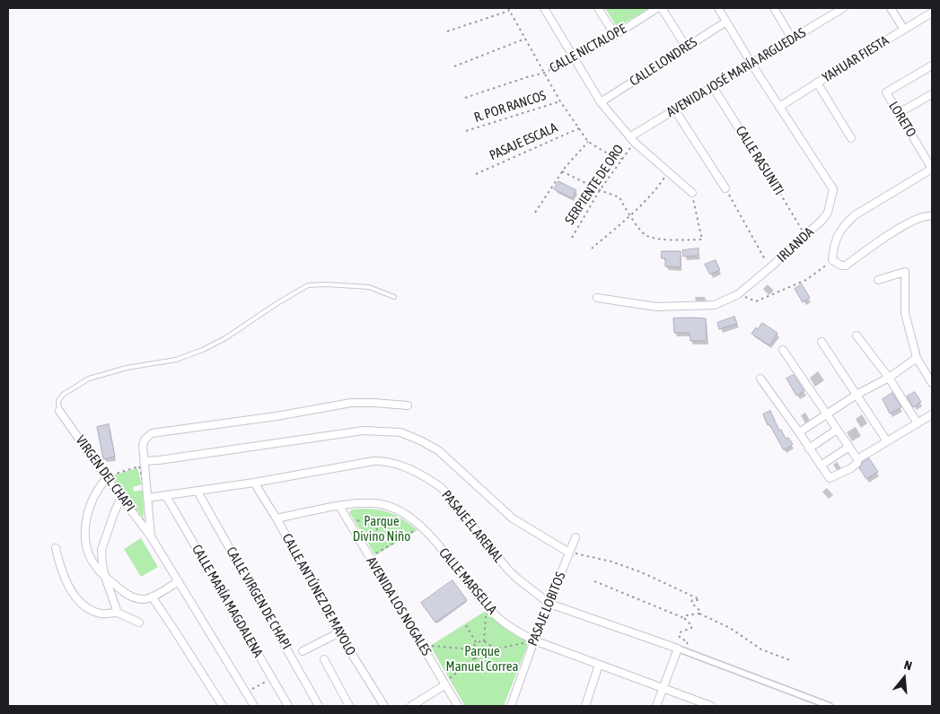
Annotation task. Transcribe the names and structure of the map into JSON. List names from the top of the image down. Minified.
{"streets":{"street":["CALLE NICTALOPE","YAHUAR FIESTA","CALLE LONDRES","AVENIDA JOSÉ MARÍA ARGUEDAS","LORETO","CALLE RASUNITI","IRLANDA","VIRGEN DEL CHAPI","PASAJE EL ARENAL","CALLE MARSELLA","CALLE ANTÚNEZ DE MAYOLO","CALLE VIRGEN DE CHAPI","CALLE MARÍA MAGDALENA","AVENIDA LOS NOGALES","PASAJE LOBITOS"],"path":["R. POR RANCOS","PASAJE ESCALA","SERPIENTE DE ORO"]},"crossings":[["YAHUAR FIESTA","IRLANDA"],["CALLE LONDRES","IRLANDA"],["AVENIDA JOSÉ MARÍA ARGUEDAS","CALLE RASUNITI"],["AVENIDA JOSÉ MARÍA ARGUEDAS","SERPIENTE DE ORO"],["AVENIDA JOSÉ MARÍA ARGUEDAS","IRLANDA"],["CALLE RASUNITI","IRLANDA"],["PASAJE EL ARENAL","CALLE ANTÚNEZ DE MAYOLO"],["PASAJE EL ARENAL","CALLE VIRGEN DE CHAPI"],["PASAJE EL ARENAL","CALLE MARÍA MAGDALENA"],["PASAJE EL ARENAL","PASAJE LOBITOS"],["CALLE MARSELLA","CALLE ANTÚNEZ DE MAYOLO"],["CALLE MARSELLA","AVENIDA LOS NOGALES"],["CALLE MARSELLA","PASAJE LOBITOS"]],"parks":["Parque Divino Niño","Parque Manuel Correa"],"north":"top"}
